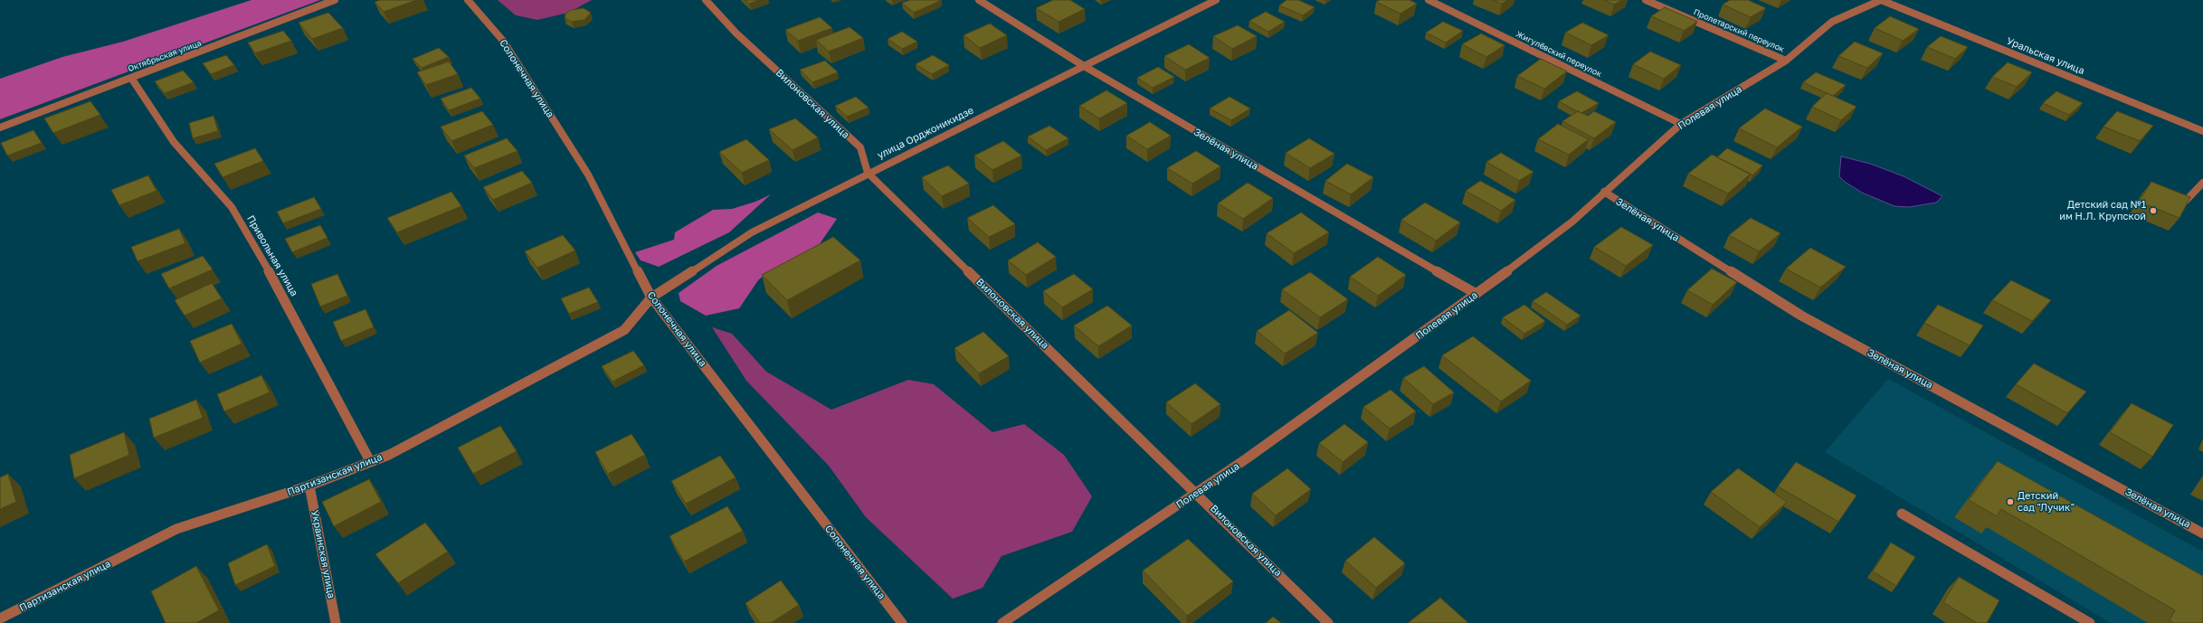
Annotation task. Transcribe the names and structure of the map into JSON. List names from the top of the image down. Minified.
{"streets":{"street":["Пролетарский переулок","Жигулёвский переулок","Октябрьская улица","Уральская улица","Солонечная улица","Вилоновская улица","Полевая улица","улица Орджоникидзе","Зелёная улица","Привольная улица","Партизанская улица","Украинская улица"]},"crossings":[["Пролетарский переулок","Полевая улица"],["Жигулёвский переулок","Полевая улица"],["Октябрьская улица","Привольная улица"],["Уральская улица","Полевая улица"],["Солонечная улица","улица Орджоникидзе"],["Солонечная улица","Партизанская улица"],["Вилоновская улица","Полевая улица"],["Вилоновская улица","улица Орджоникидзе"],["Полевая улица","Зелёная улица"],["улица Орджоникидзе","Зелёная улица"],["улица Орджоникидзе","Партизанская улица"],["Привольная улица","Партизанская улица"],["Партизанская улица","Украинская улица"]],"places":["Детский сад №1 им Н.Л. Крупской","Детский сад \"Лучик\""]}
